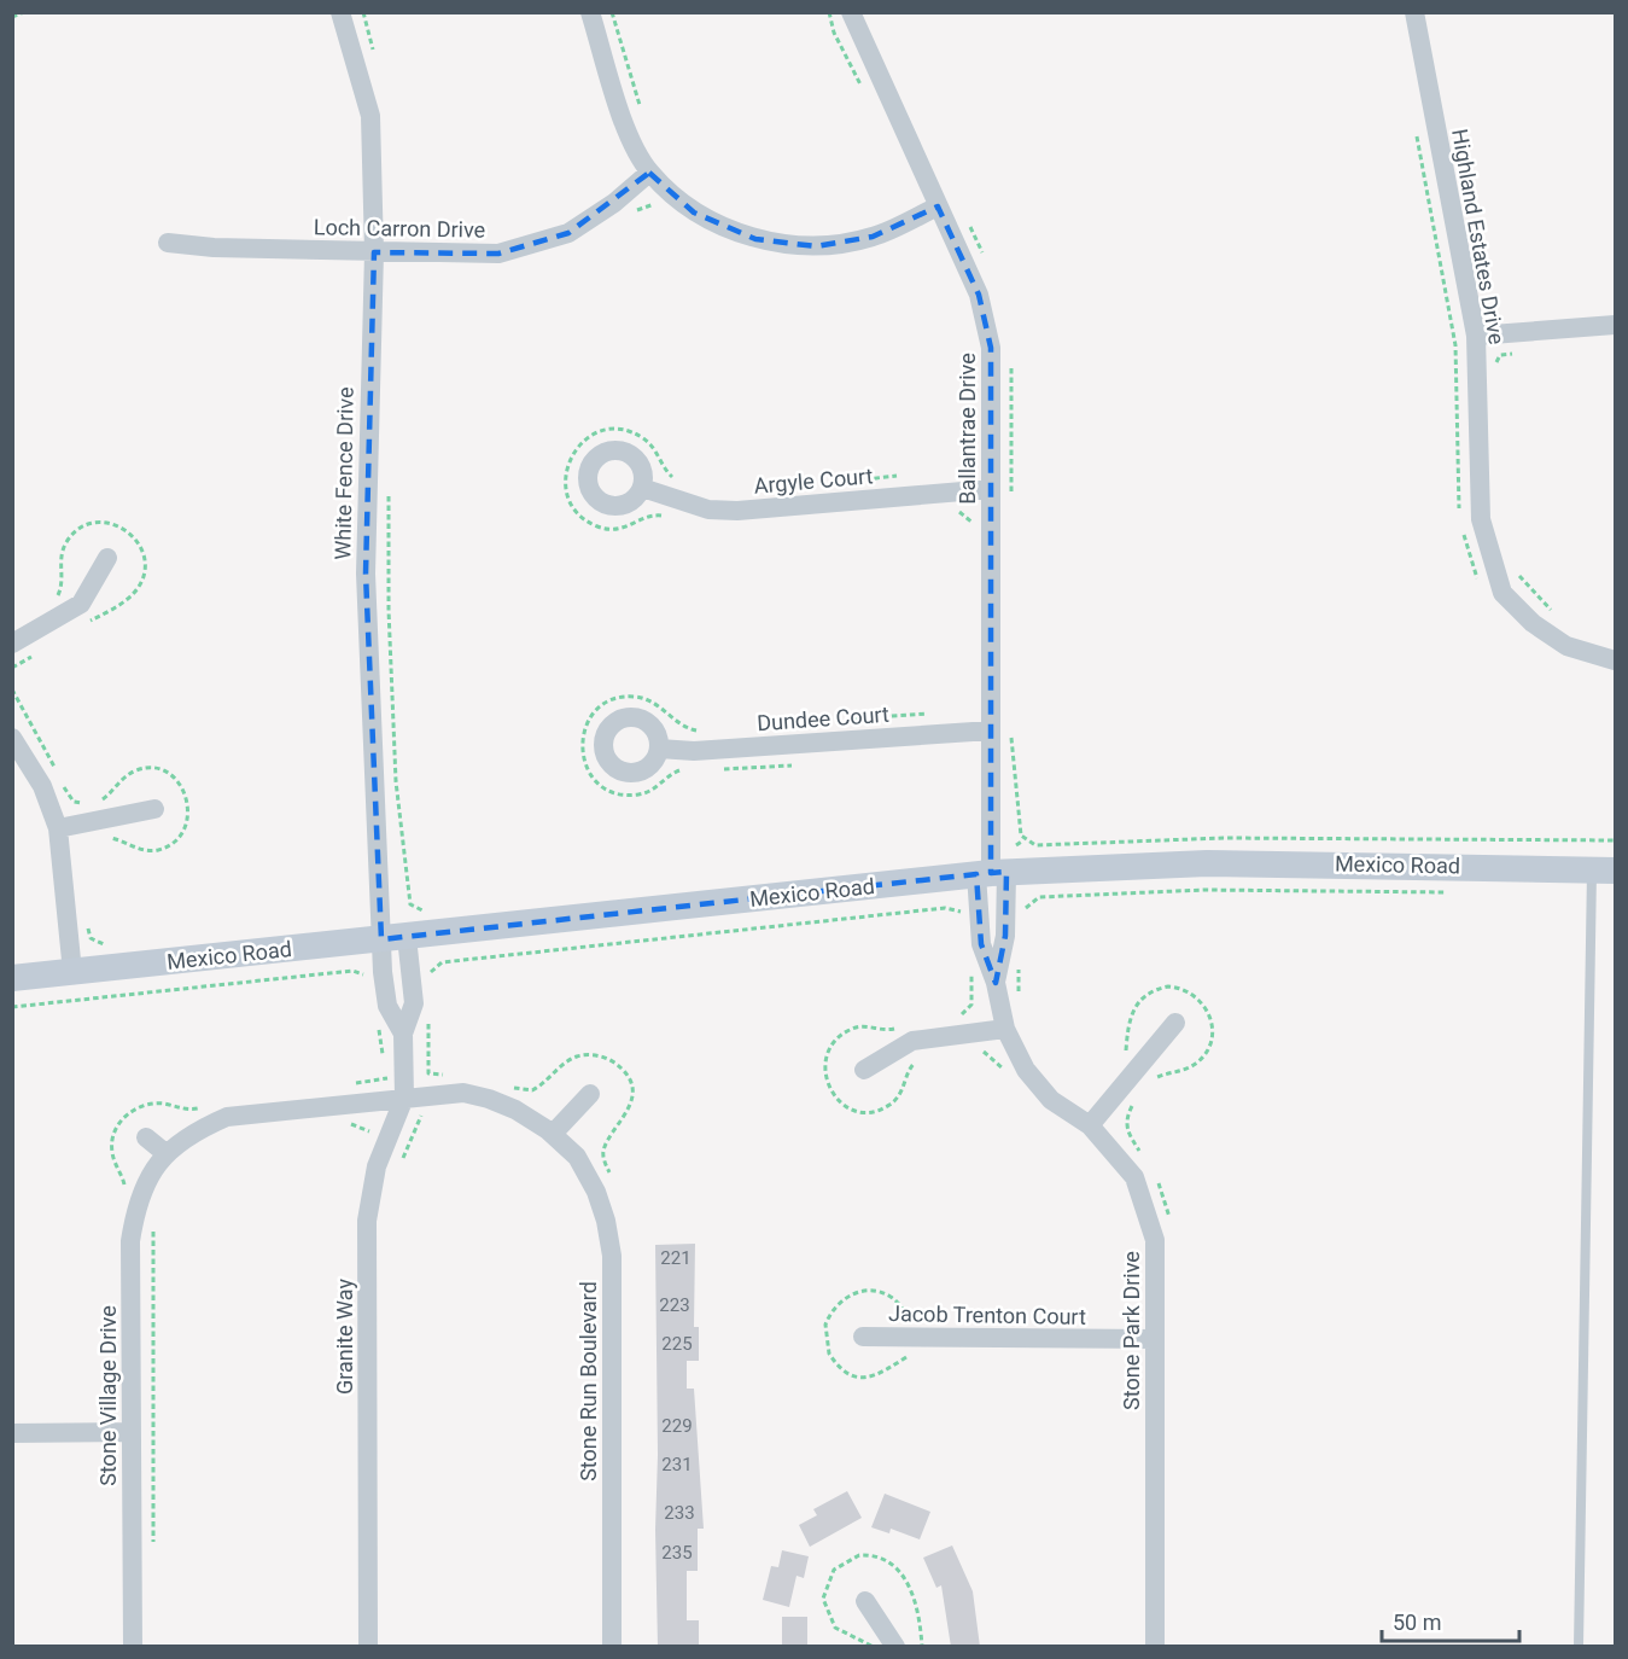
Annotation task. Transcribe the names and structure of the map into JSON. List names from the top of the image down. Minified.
{"streets":{"street":["Loch Carron Drive","Highland Estates Drive","Ballantrae Drive","White Fence Drive","Argyle Court","Dundee Court","Mexico Road","Jacob Trenton Court","Stone Park Drive","Granite Way","Stone Run Boulevard","Stone Village Drive"]},"crossings":[["Loch Carron Drive","White Fence Drive"],["Ballantrae Drive","Argyle Court"],["Ballantrae Drive","Dundee Court"],["Ballantrae Drive","Mexico Road"],["Ballantrae Drive","Stone Park Drive"],["White Fence Drive","Mexico Road"],["White Fence Drive","Granite Way"],["Mexico Road","Stone Park Drive"],["Mexico Road","Granite Way"],["Jacob Trenton Court","Stone Park Drive"],["Granite Way","Stone Run Boulevard"],["Granite Way","Stone Village Drive"],["Stone Run Boulevard","Stone Village Drive"]],"house_numbers":["221","223","225","229","231","233","235"],"scale_bar":"50 m"}
